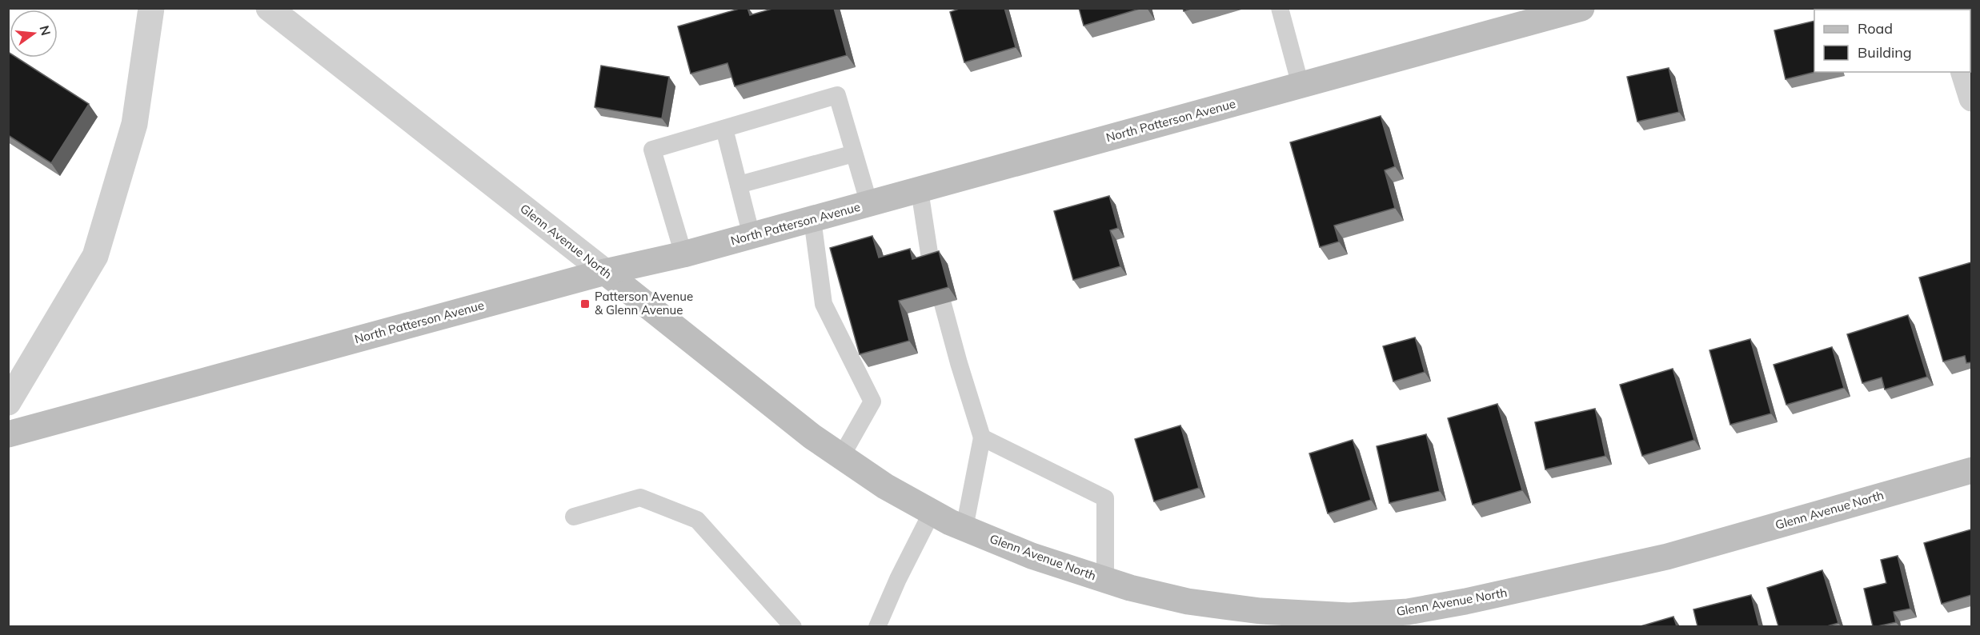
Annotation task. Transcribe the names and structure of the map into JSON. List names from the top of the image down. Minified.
{"streets":{"main road":["North Patterson Avenue","Glenn Avenue North"]},"crossings":[["North Patterson Avenue","Glenn Avenue North"]],"places":{"transit":["Patterson Avenue & Glenn Avenue"]},"legend":["Road","Building"],"north":"right"}
